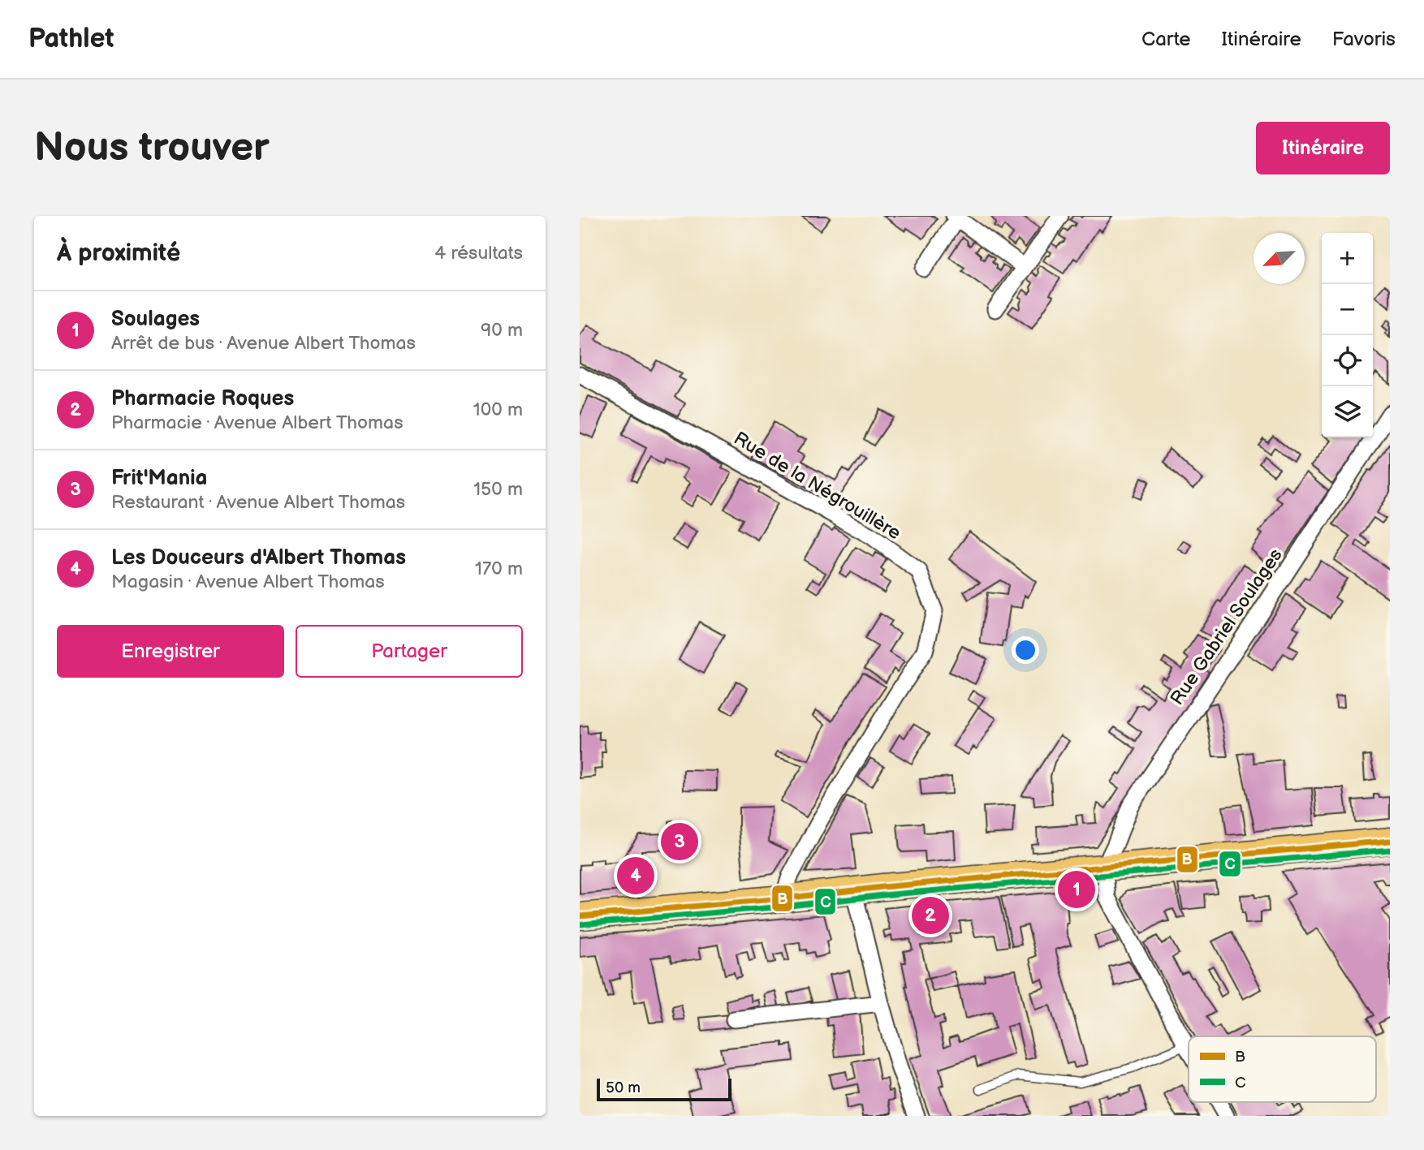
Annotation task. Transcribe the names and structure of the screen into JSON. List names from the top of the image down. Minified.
{"streets":{"street":["Rue de la Négrouillère","Rue Gabriel Soulages"]},"lines":["transit line B","transit line C"],"legend":["B","C"],"scale_bar":"50 m","north":"bottom left","page":{"header":"Pathlet","nav":["Carte","Itinéraire","Favoris"],"buttons":["Itinéraire",["Enregistrer","Partager"]],"title":"Nous trouver","heading":["À proximité","4 résultats"],"map_buttons":["+","−"],"list":[{"mark":"1","name":"Soulages","note":"Arrêt de bus · Avenue Albert Thomas","value":"90 m"},{"mark":"2","name":"Pharmacie Roques","note":"Pharmacie · Avenue Albert Thomas","value":"100 m"},{"mark":"3","name":"Frit'Mania","note":"Restaurant · Avenue Albert Thomas","value":"150 m"},{"mark":"4","name":"Les Douceurs d'Albert Thomas","note":"Magasin · Avenue Albert Thomas","value":"170 m"}],"pins":["3","4","1","2"],"scale":"50 m"}}
